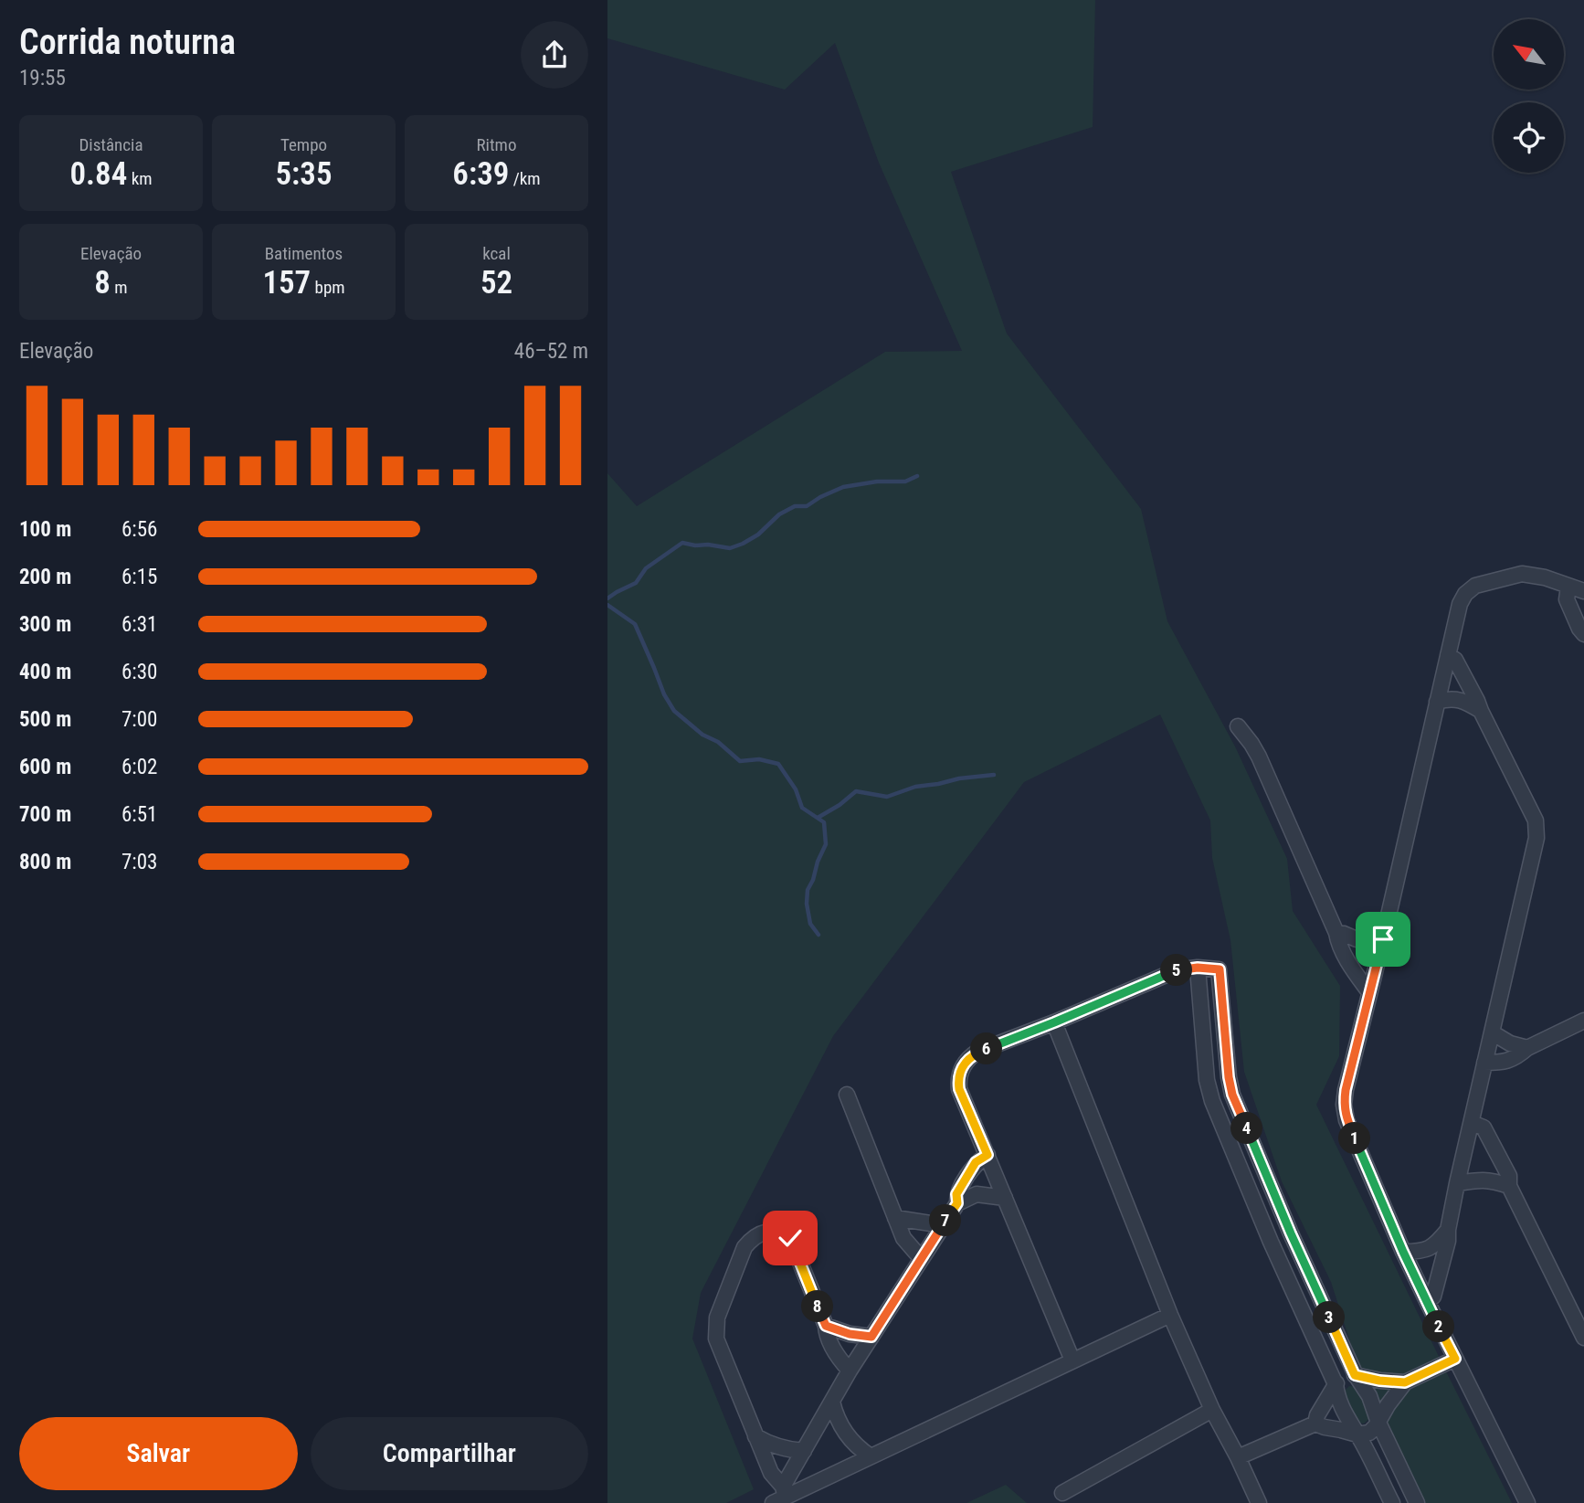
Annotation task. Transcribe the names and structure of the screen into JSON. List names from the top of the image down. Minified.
{"north":"top left","page":{"heading":["Corrida noturna","19:55"],"stats":[["Distância","0.84 km"],["Tempo","5:35"],["Ritmo","6:39 /km"],["Elevação","8 m"],["Batimentos","157 bpm"],["kcal","52"]],"chart":["Elevação","46–52 m"],"list":[{"name":"100 m","note":"6:56"},{"name":"200 m","note":"6:15"},{"name":"300 m","note":"6:31"},{"name":"400 m","note":"6:30"},{"name":"500 m","note":"7:00"},{"name":"600 m","note":"6:02"},{"name":"700 m","note":"6:51"},{"name":"800 m","note":"7:03"}],"pins":["5","6","4","1","7","8","3","2"],"buttons":["Salvar","Compartilhar"]}}
